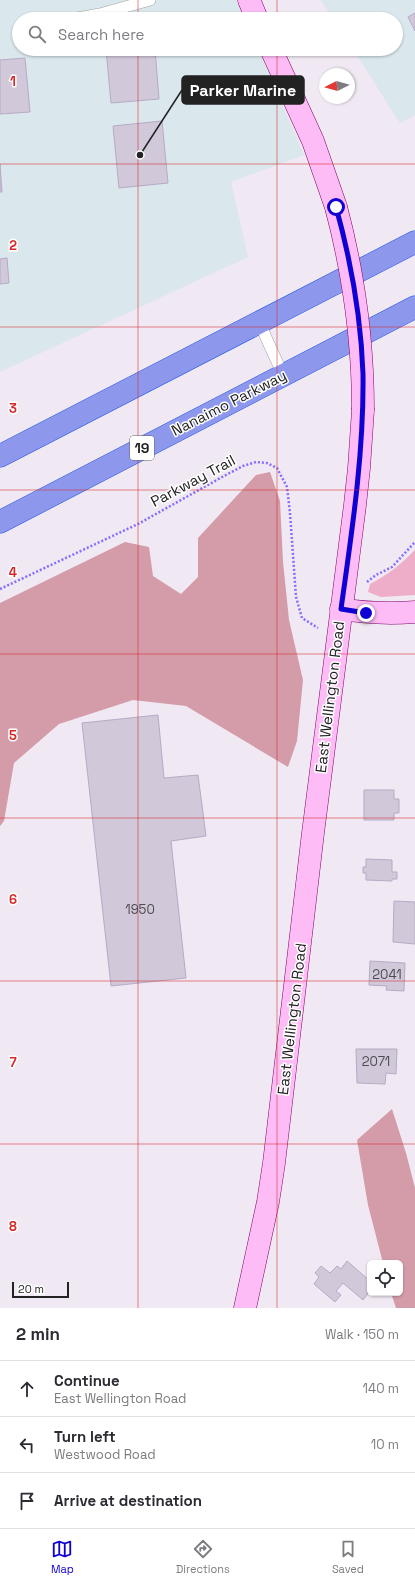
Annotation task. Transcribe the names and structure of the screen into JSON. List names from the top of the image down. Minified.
{"streets":{"highway":["Nanaimo Parkway","19"],"street":["East Wellington Road"],"path":["Parkway Trail"]},"places":["Parker Marine"],"house_numbers":["1950","2041","2071"],"scale_bar":"20 m","north":"left","page":{"search":"Search here","scale":"20 m","heading":["2 min","Walk · 150 m"],"list":[["Continue","East Wellington Road","140 m"],["Turn left","Westwood Road","10 m"],"Arrive at destination"],"nav":["Map","Directions","Saved"]},"grid":{"rows":["1","2","3","4","5","6","7","8"]}}
